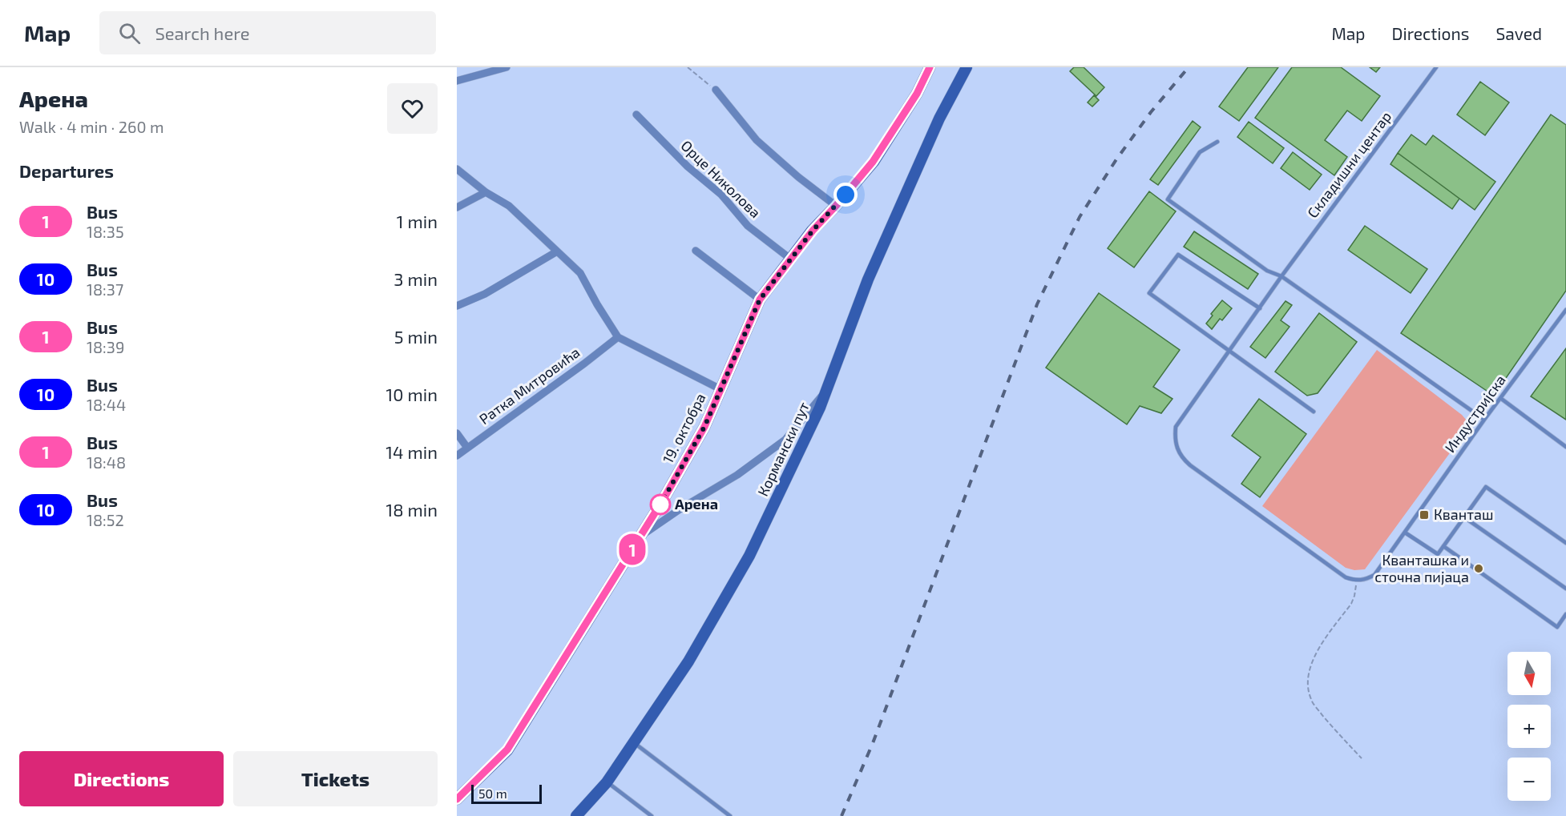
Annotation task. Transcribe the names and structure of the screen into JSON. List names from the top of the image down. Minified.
{"streets":{"street":["Орце Николова","Ратка Митровића","19. октобра","Кормански пут"],"lane":["Складишни центар","Индустријска"]},"crossings":[["Складишни центар","Индустријска"],["Орце Николова","19. октобра"]],"places":{"other":["Арена","Кванташка и сточна пијаца"],"transit":["Кванташ"]},"lines":["bus line 1"],"scale_bar":"50 m","north":"bottom","page":{"header":"Map","search":"Search here","nav":["Map","Directions","Saved"],"heading":[["Арена","Walk · 4 min · 260 m"],"Departures"],"on_map":"1","list":[{"mark":"1","name":"Bus","note":"18:35","value":"1 min"},{"mark":"10","name":"Bus","note":"18:37","value":"3 min"},{"mark":"1","name":"Bus","note":"18:39","value":"5 min"},{"mark":"10","name":"Bus","note":"18:44","value":"10 min"},{"mark":"1","name":"Bus","note":"18:48","value":"14 min"},{"mark":"10","name":"Bus","note":"18:52","value":"18 min"}],"map_buttons":["+","−"],"buttons":["Directions","Tickets"],"scale":"50 m"}}
